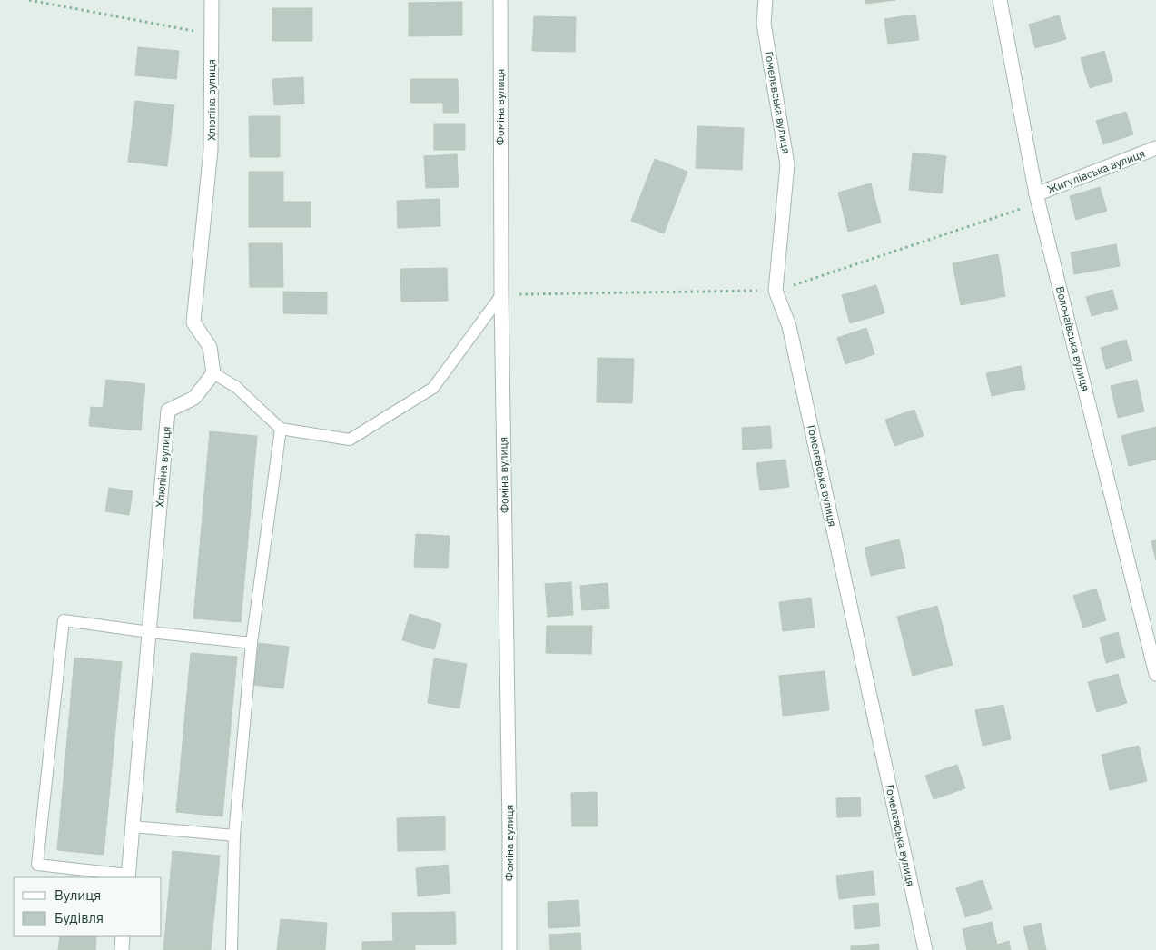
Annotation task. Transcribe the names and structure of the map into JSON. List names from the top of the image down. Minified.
{"streets":{"street":["Хлюпіна вулиця","Гомелєвська вулиця","Фоміна вулиця","Жигулівська вулиця","Волочаївська вулиця"]},"crossings":[["Жигулівська вулиця","Волочаївська вулиця"]],"legend":["Вулиця","Будівля"]}
